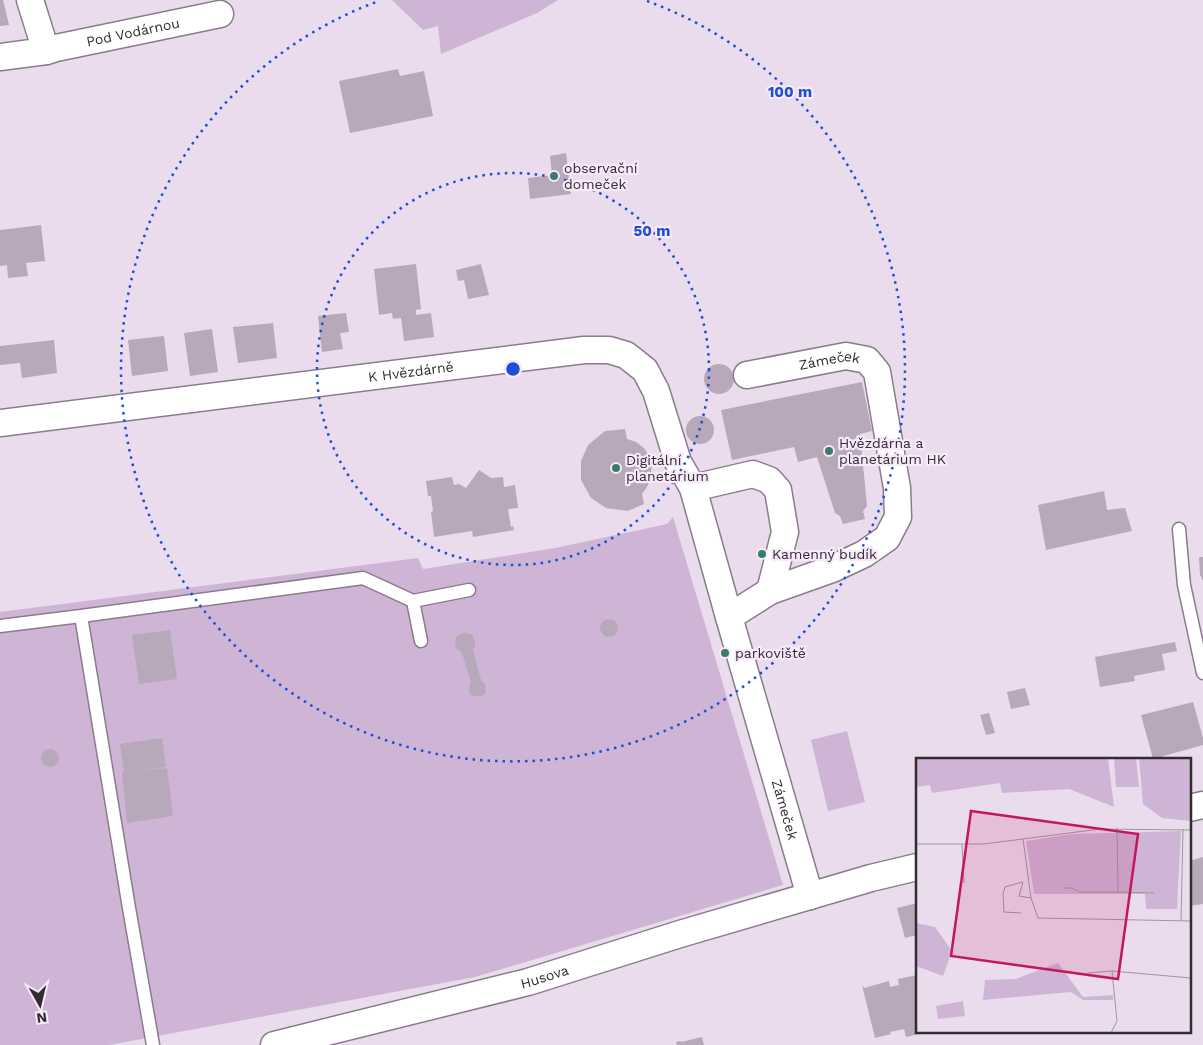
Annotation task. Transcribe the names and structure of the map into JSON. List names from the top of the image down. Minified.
{"streets":{"street":["Pod Vodárnou","Zámeček","K Hvězdárně","Husova"]},"crossings":[["Zámeček","K Hvězdárně"],["Zámeček","Husova"]],"places":["observační domeček","Hvězdárna a planetárium HK","Digitální planetárium","Kamenný budík","parkoviště"],"north":"bottom","rings":["100 m","50 m"]}
